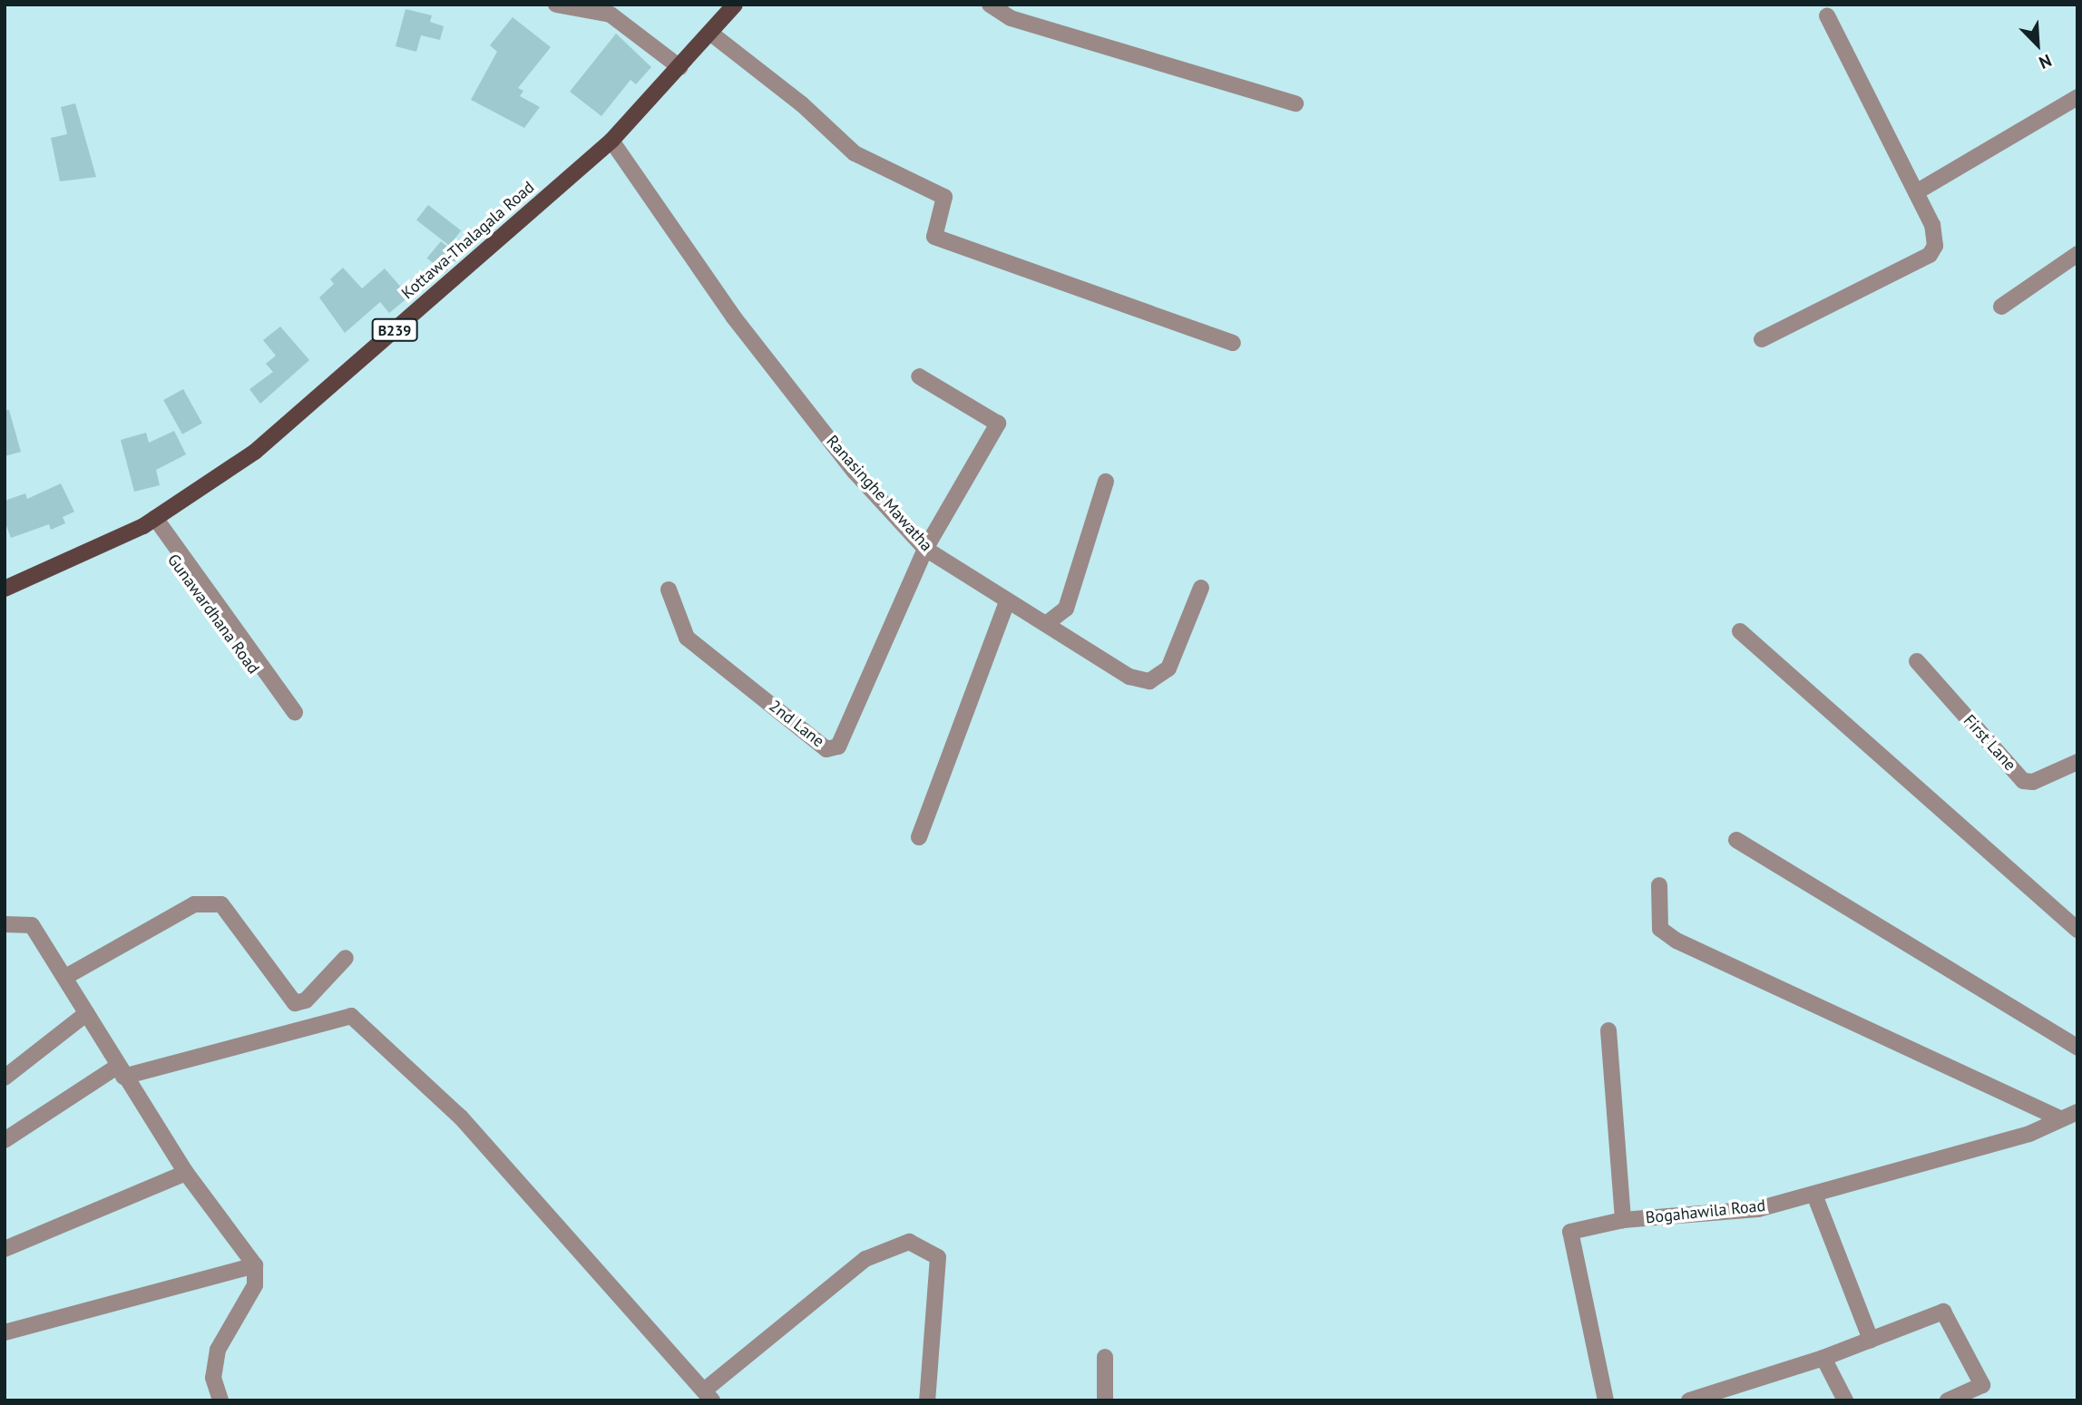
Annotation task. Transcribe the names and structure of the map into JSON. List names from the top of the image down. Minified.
{"streets":{"main road":["Kottawa-Thalagala Road","B239"],"street":["Ranasinghe Mawatha","2nd Lane","First Lane","Bogahawila Road"]},"crossings":[["Kottawa-Thalagala Road","Ranasinghe Mawatha"],["Ranasinghe Mawatha","2nd Lane"]],"north":"bottom right"}
